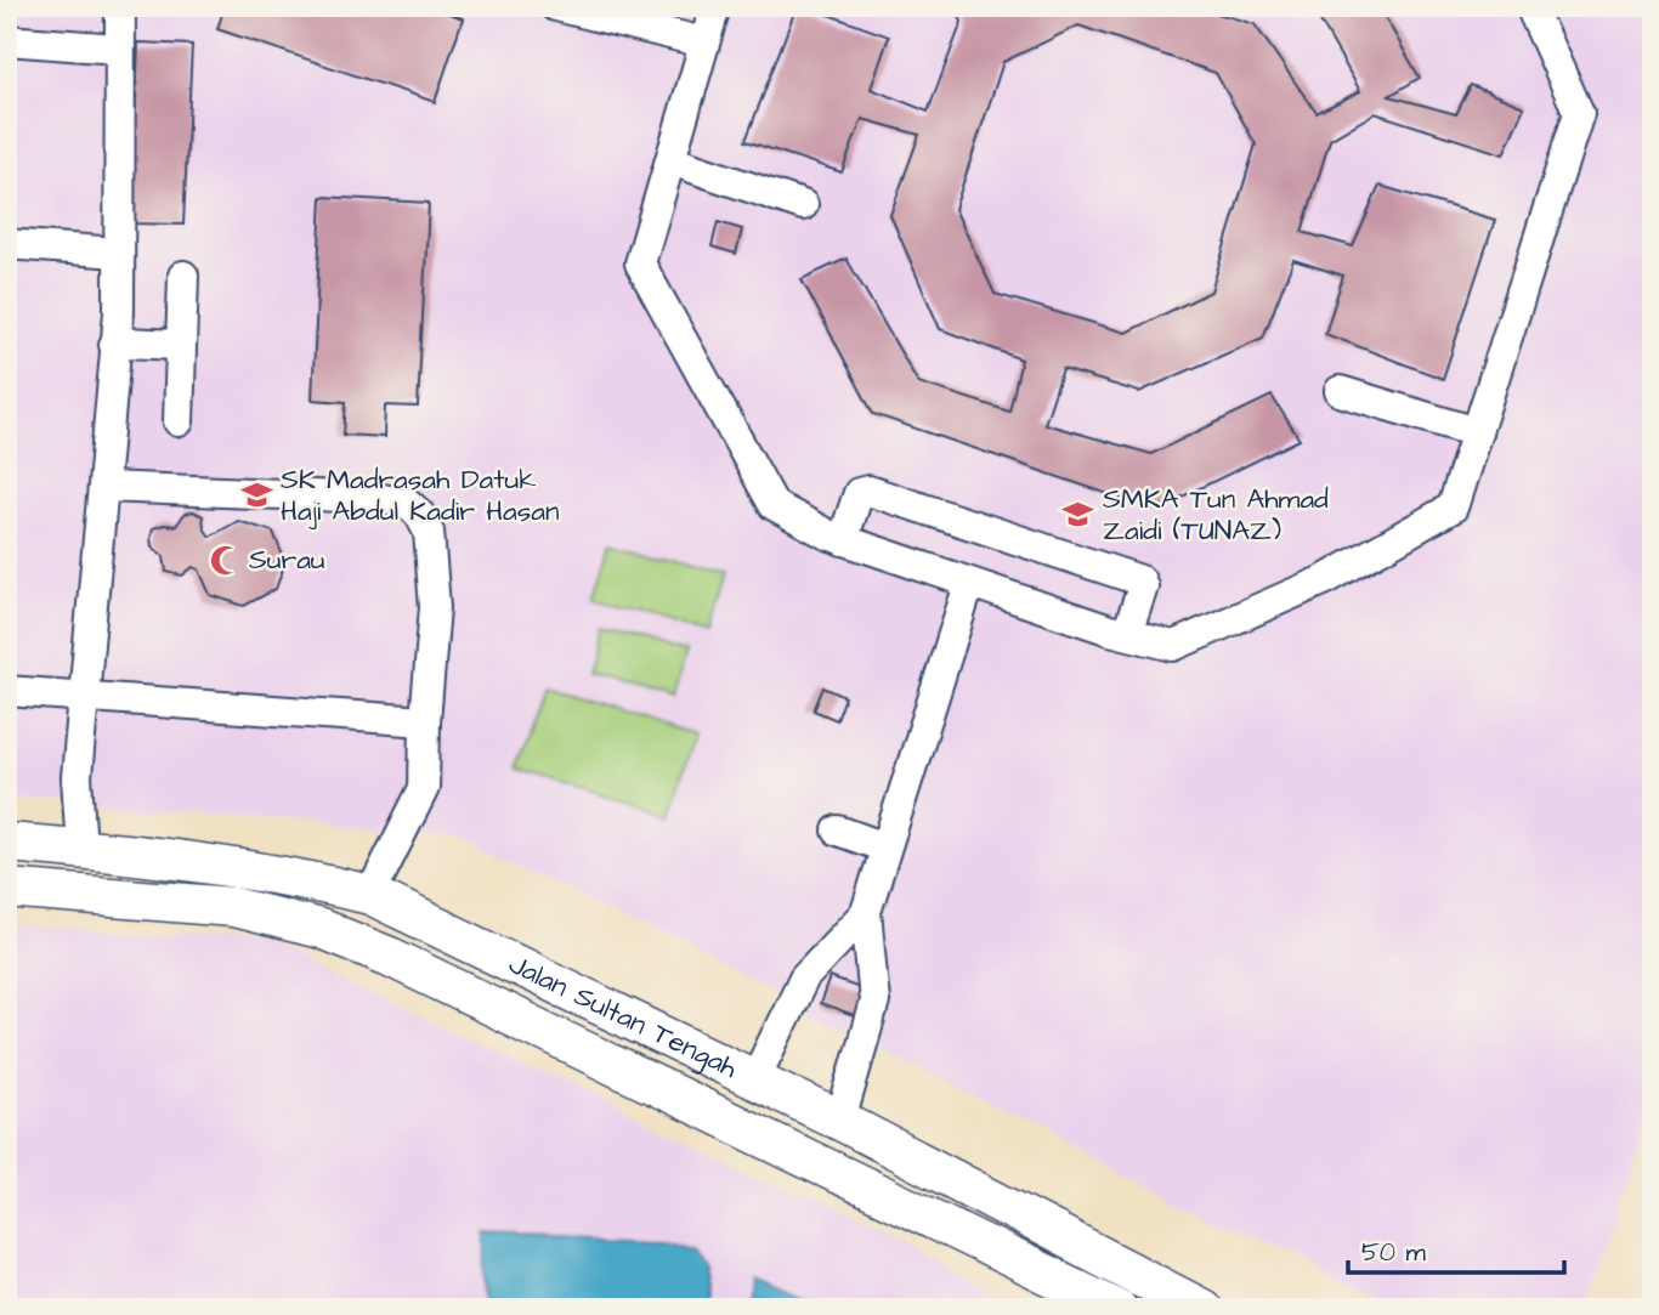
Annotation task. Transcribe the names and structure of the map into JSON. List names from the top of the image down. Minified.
{"streets":{"main road":["Jalan Sultan Tengah"]},"places":{"school or university":["SK Madrasah Datuk Haji Abdul Kadir Hasan","SMKA Tun Ahmad Zaidi (TUNAZ)"],"mosque":["Surau"]},"scale_bar":"50 m"}
